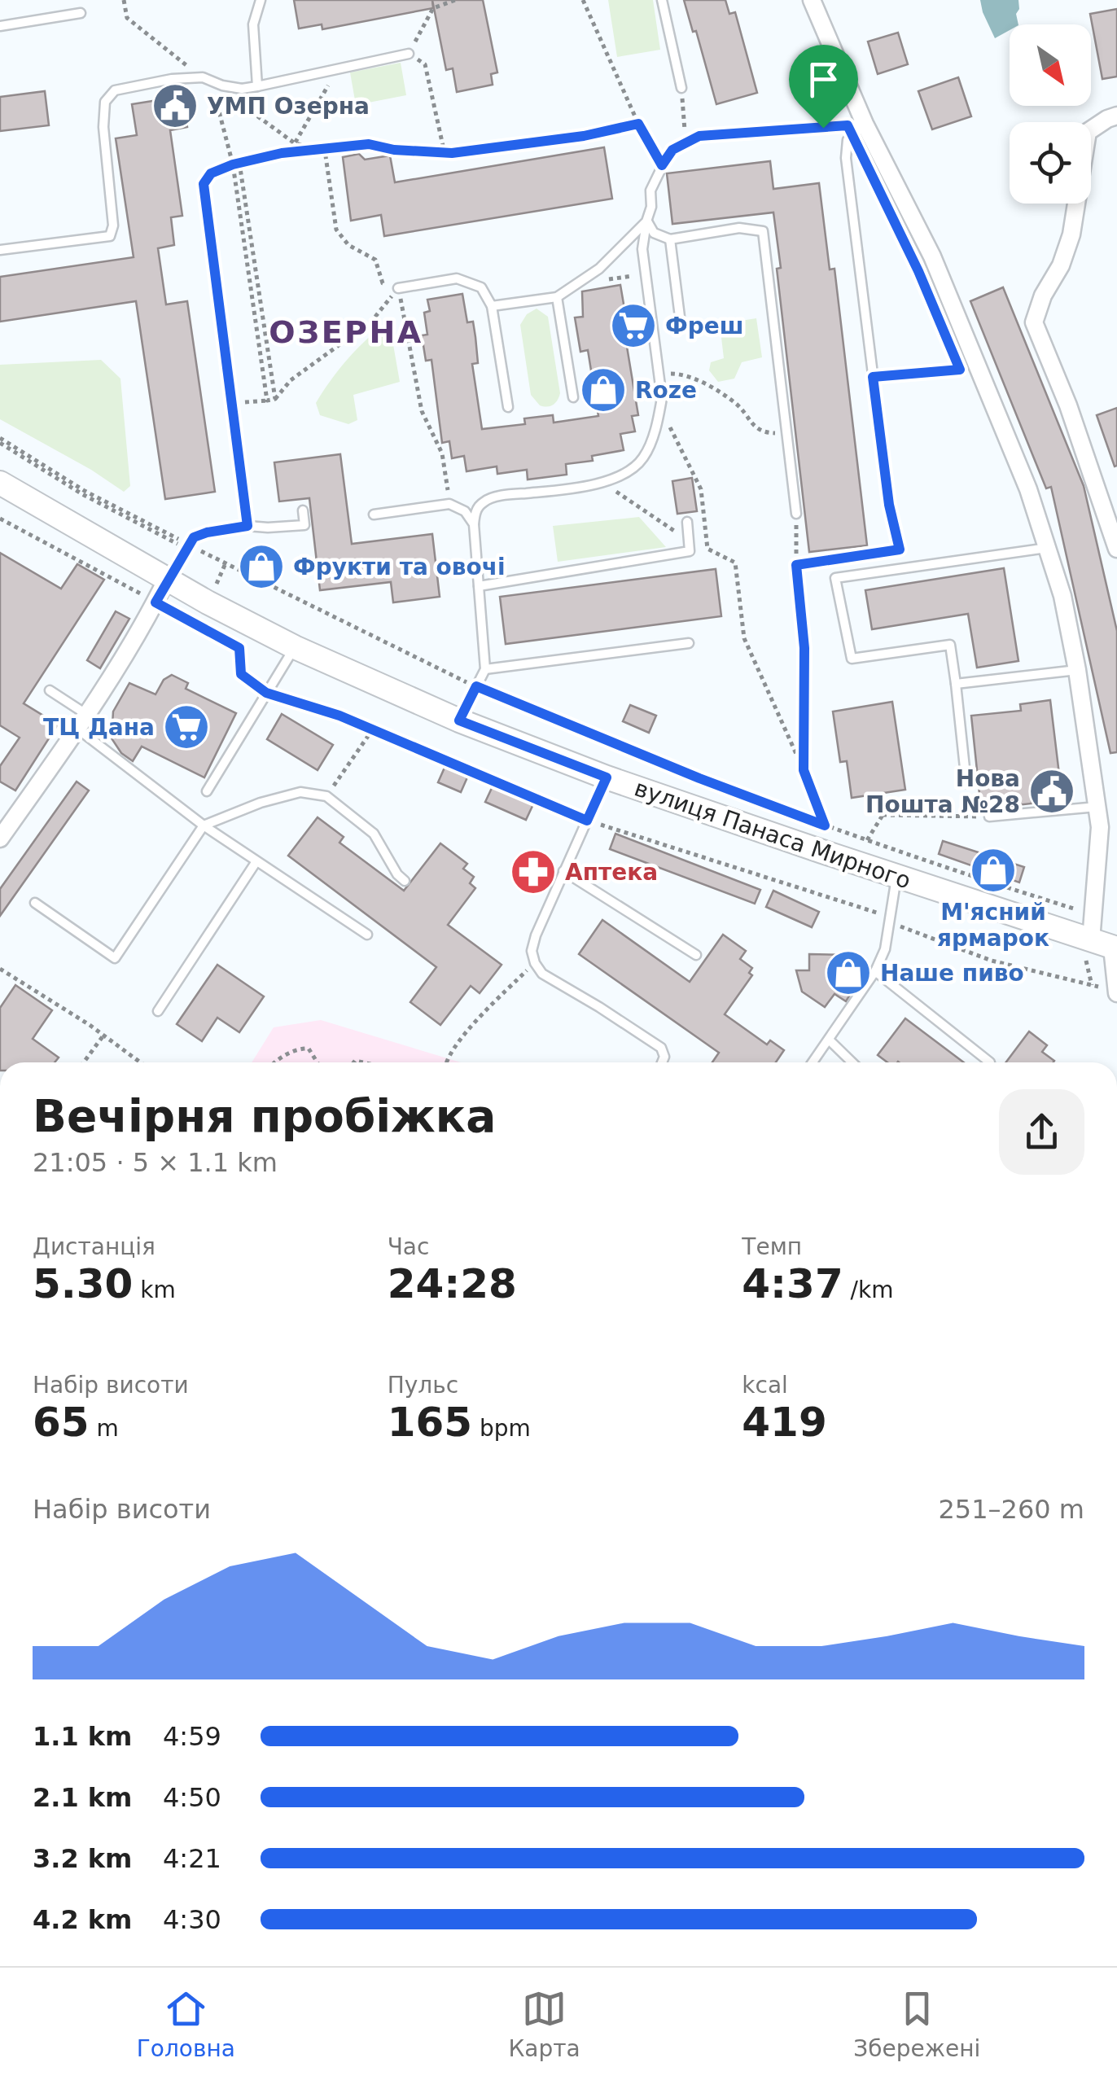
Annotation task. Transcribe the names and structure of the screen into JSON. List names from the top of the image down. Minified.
{"streets":{"main road":["вулиця Панаса Мирного"]},"districts":["ОЗЕРНА"],"places":{"public building":["УМП Озерна","Нова Пошта №28"],"supermarket":["Фреш","ТЦ Дана"],"shop":["Roze","Фрукти та овочі","М'ясний ярмарок","Наше пиво"],"pharmacy":["Аптека"]},"north":"bottom right","page":{"heading":["Вечірня пробіжка","21:05 · 5 × 1.1 km"],"stats":[["Дистанція","5.30 km"],["Час","24:28"],["Темп","4:37 /km"],["Набір висоти","65 m"],["Пульс","165 bpm"],["kcal","419"]],"chart":["Набір висоти","251–260 m"],"list":[{"name":"1.1 km","note":"4:59"},{"name":"2.1 km","note":"4:50"},{"name":"3.2 km","note":"4:21"},{"name":"4.2 km","note":"4:30"}],"tabs":["Головна","Карта","Збережені"]}}
